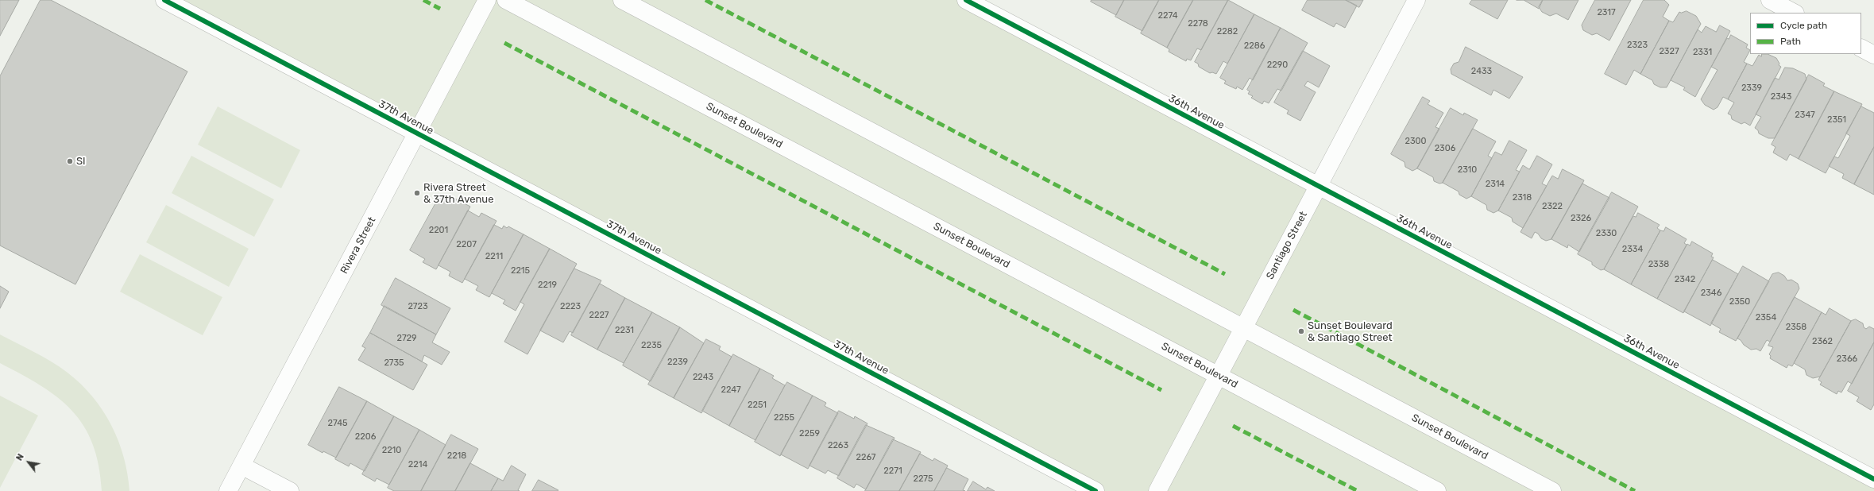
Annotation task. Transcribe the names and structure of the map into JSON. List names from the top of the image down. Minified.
{"streets":{"street":["36th Avenue","37th Avenue","Sunset Boulevard","Rivera Street","Santiago Street"]},"crossings":[["36th Avenue","Santiago Street"],["37th Avenue","Rivera Street"],["Sunset Boulevard","Santiago Street"]],"places":["SI","Rivera Street & 37th Avenue","Sunset Boulevard & Santiago Street"],"house_numbers":["2317","2274","2278","2282","2323","2286","2327","2331","2290","2433","2339","2343","2347","2351","2300","2306","2310","2314","2318","2322","2326","2201","2330","2207","2334","2211","2338","2215","2342","2219","2346","2350","2723","2223","2227","2354","2358","2231","2729","2362","2235","2366","2239","2735","2243","2247","2251","2255","2745","2259","2206","2263","2210","2218","2267","2214","2271","2275"],"legend":["Cycle path","Path"],"north":"top left"}
